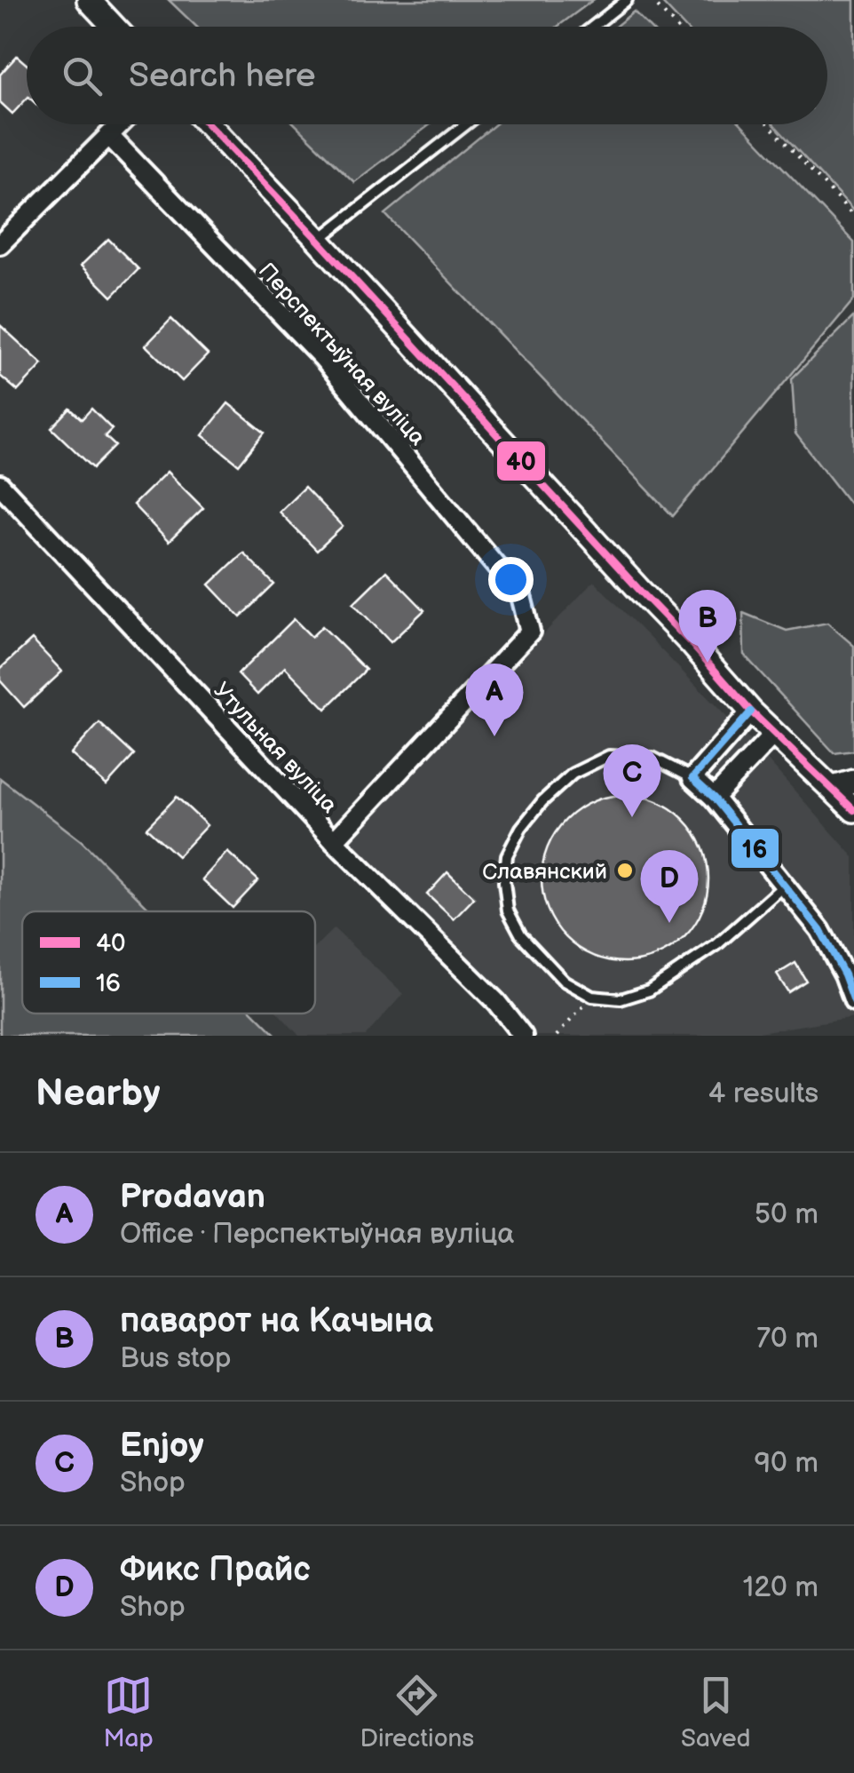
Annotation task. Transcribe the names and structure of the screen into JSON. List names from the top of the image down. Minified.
{"streets":{"street":["Перспектыўная вуліца","Утульная вуліца"]},"crossings":[["Перспектыўная вуліца","Утульная вуліца"]],"places":["Славянский"],"lines":["transit line 40","transit line 16"],"legend":["40","16"],"page":{"search":"Search here","pins":["B","A","C","D"],"heading":["Nearby","4 results"],"list":[{"mark":"A","name":"Prodavan","note":"Office · Перспектыўная вуліца","value":"50 m"},{"mark":"B","name":"паварот на Качына","note":"Bus stop","value":"70 m"},{"mark":"C","name":"Enjoy","note":"Shop","value":"90 m"},{"mark":"D","name":"Фикс Прайс","note":"Shop","value":"120 m"}],"nav":["Map","Directions","Saved"]}}
